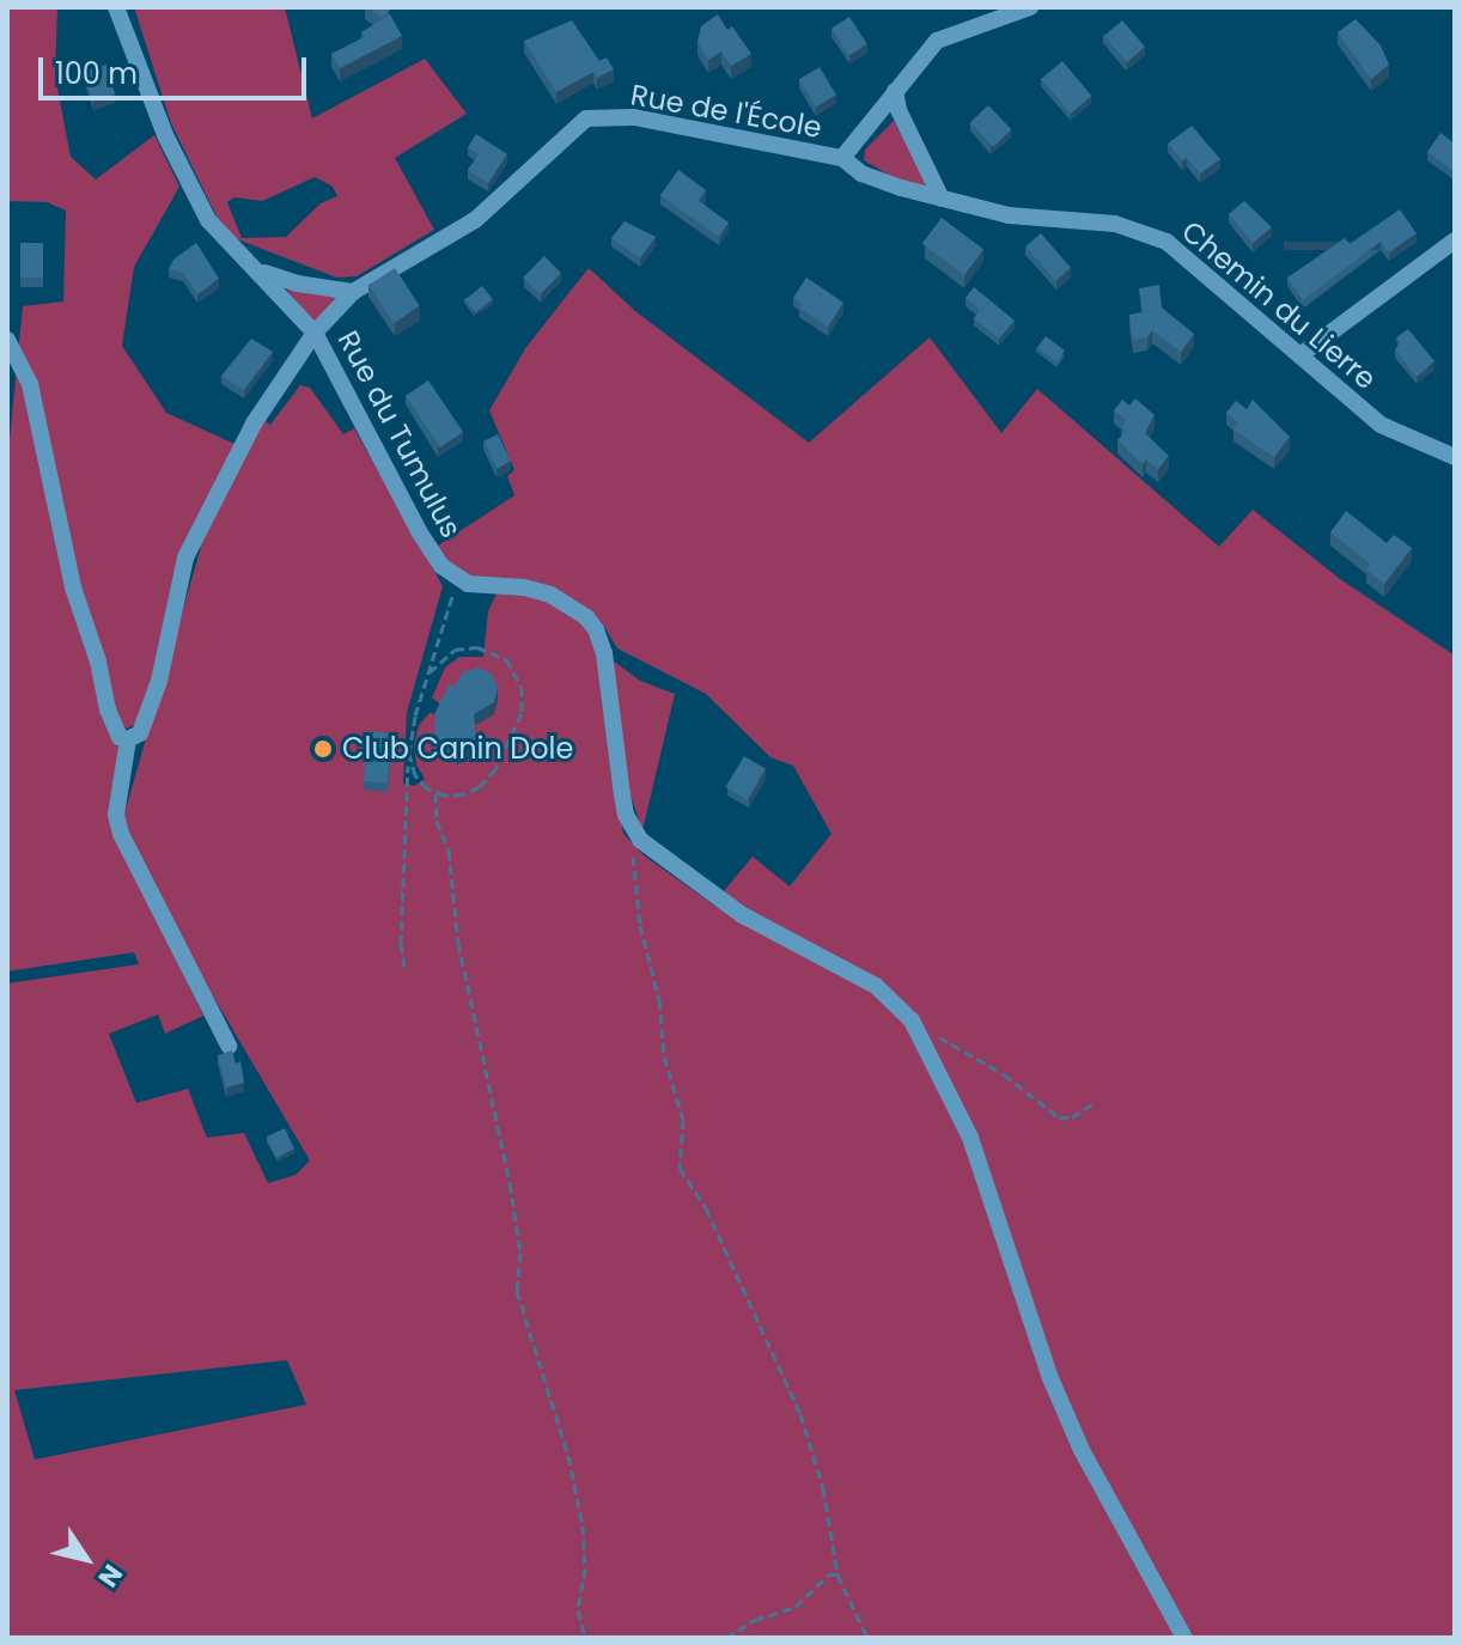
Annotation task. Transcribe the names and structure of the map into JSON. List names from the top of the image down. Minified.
{"streets":{"street":["Rue de l'École","Chemin du Lierre","Rue du Tumulus"]},"crossings":[["Rue de l'École","Chemin du Lierre"],["Rue de l'École","Rue du Tumulus"]],"places":["Club Canin Dole"],"scale_bar":"100 m","north":"bottom right"}
